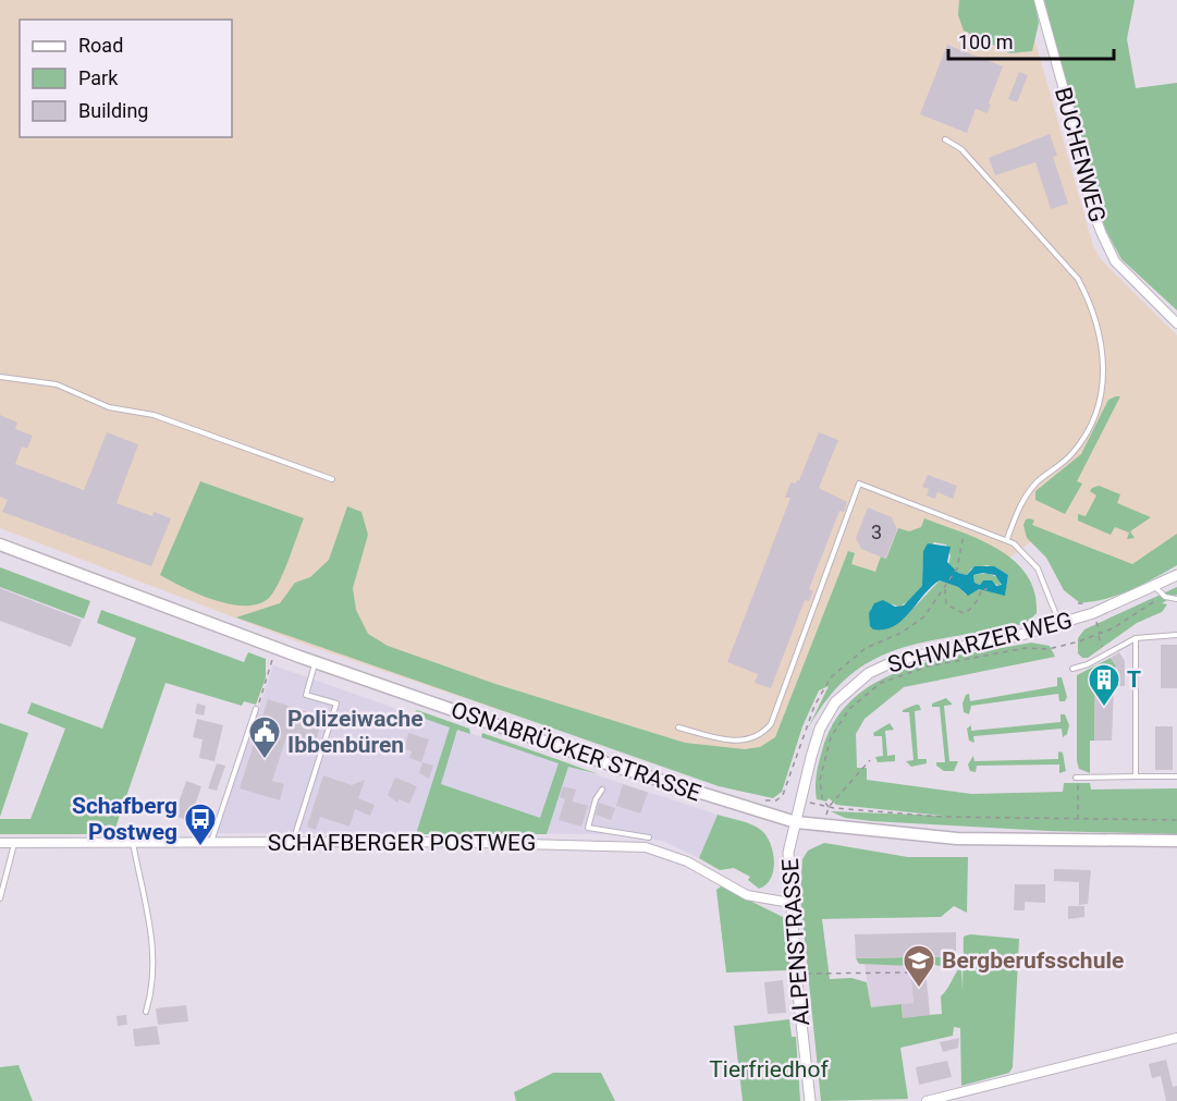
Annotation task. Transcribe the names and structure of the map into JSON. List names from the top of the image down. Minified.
{"streets":{"main road":["OSNABRÜCKER STRASSE"],"street":["BUCHENWEG","SCHWARZER WEG","SCHAFBERGER POSTWEG","ALPENSTRASSE"]},"crossings":[["SCHWARZER WEG","OSNABRÜCKER STRASSE"],["SCHWARZER WEG","ALPENSTRASSE"],["OSNABRÜCKER STRASSE","ALPENSTRASSE"],["SCHAFBERGER POSTWEG","ALPENSTRASSE"]],"parks":["Tierfriedhof"],"places":{"building":["T"],"public building":["Polizeiwache Ibbenbüren"],"bus stop":["Schafberg Postweg"],"school or university":["Bergberufsschule"]},"house_numbers":["3"],"legend":["Road","Park","Building"],"scale_bar":"100 m"}
